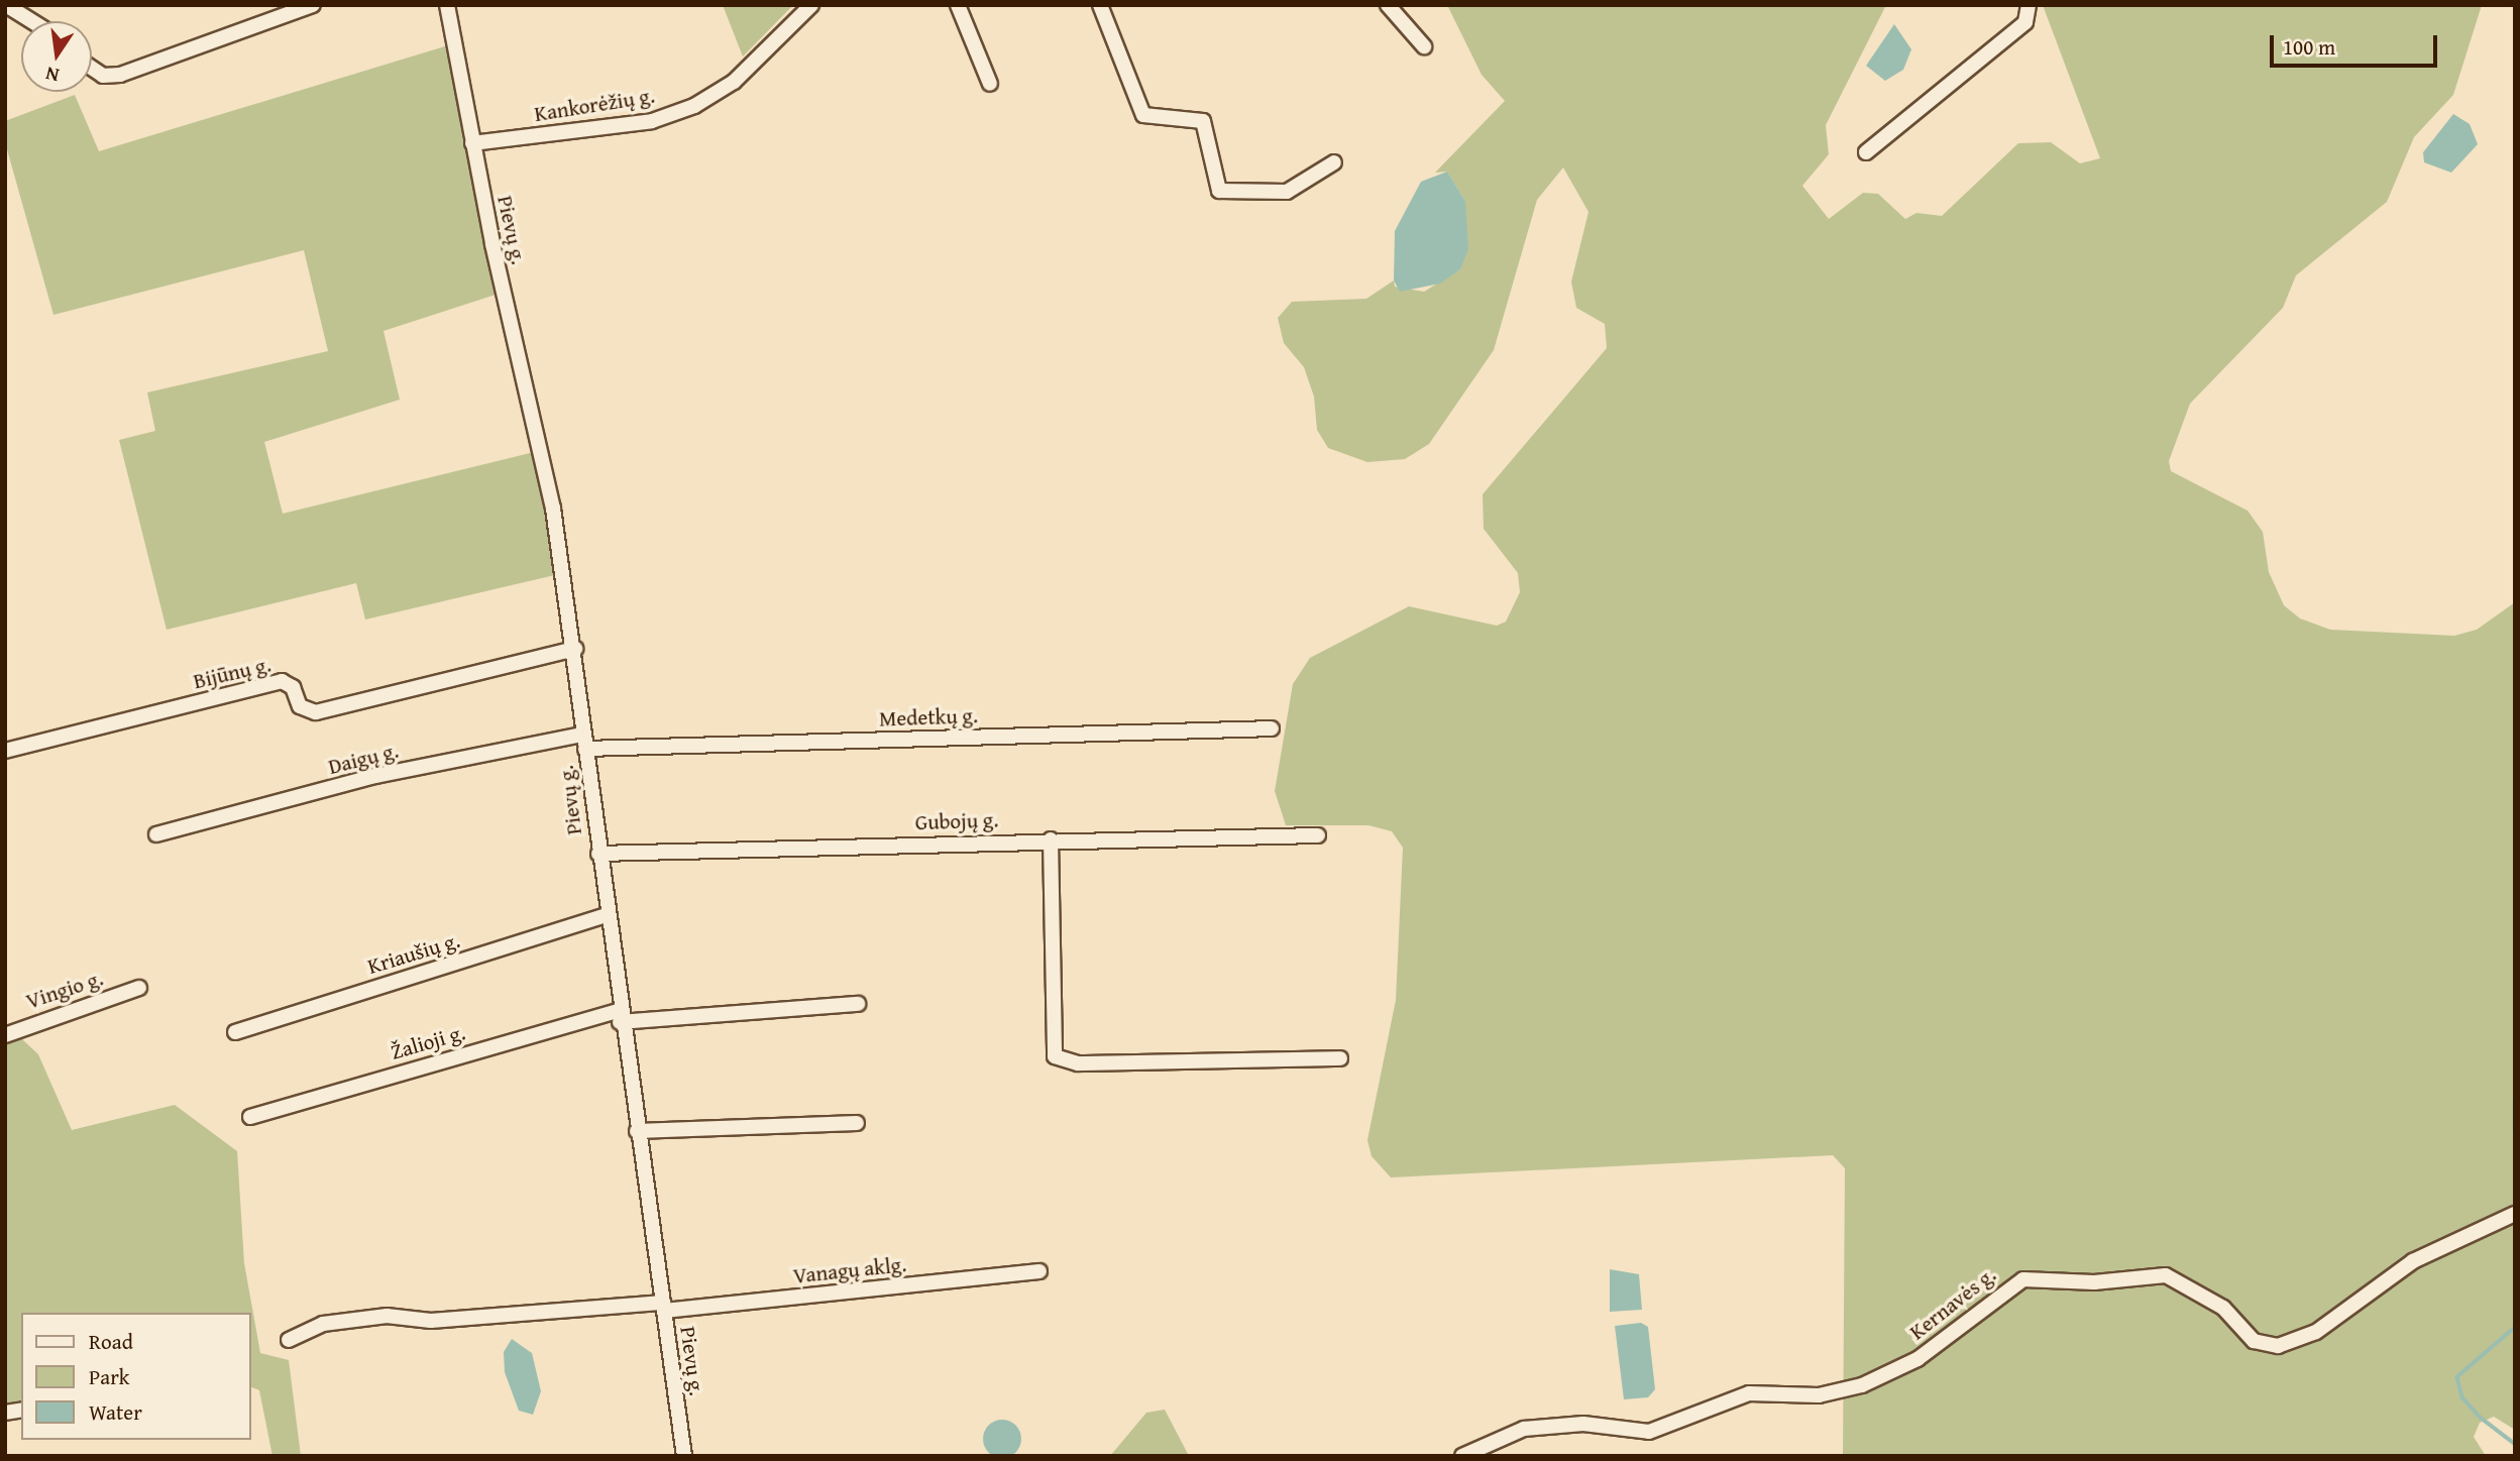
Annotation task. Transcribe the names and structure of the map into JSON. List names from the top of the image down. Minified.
{"streets":{"street":["Kankorėžių g.","Pievų g.","Bijūnų g.","Medetkų g.","Daigų g.","Gubojų g.","Kriaušių g.","Vingio g.","Žalioji g.","Vanagų aklg.","Kernavės g."]},"crossings":[["Kankorėžių g.","Pievų g."],["Pievų g.","Bijūnų g."],["Pievų g.","Medetkų g."],["Pievų g.","Daigų g."],["Pievų g.","Gubojų g."],["Pievų g.","Kriaušių g."],["Pievų g.","Žalioji g."],["Pievų g.","Vanagų aklg."],["Medetkų g.","Daigų g."]],"legend":["Road","Park","Water"],"scale_bar":"100 m","north":"bottom"}
